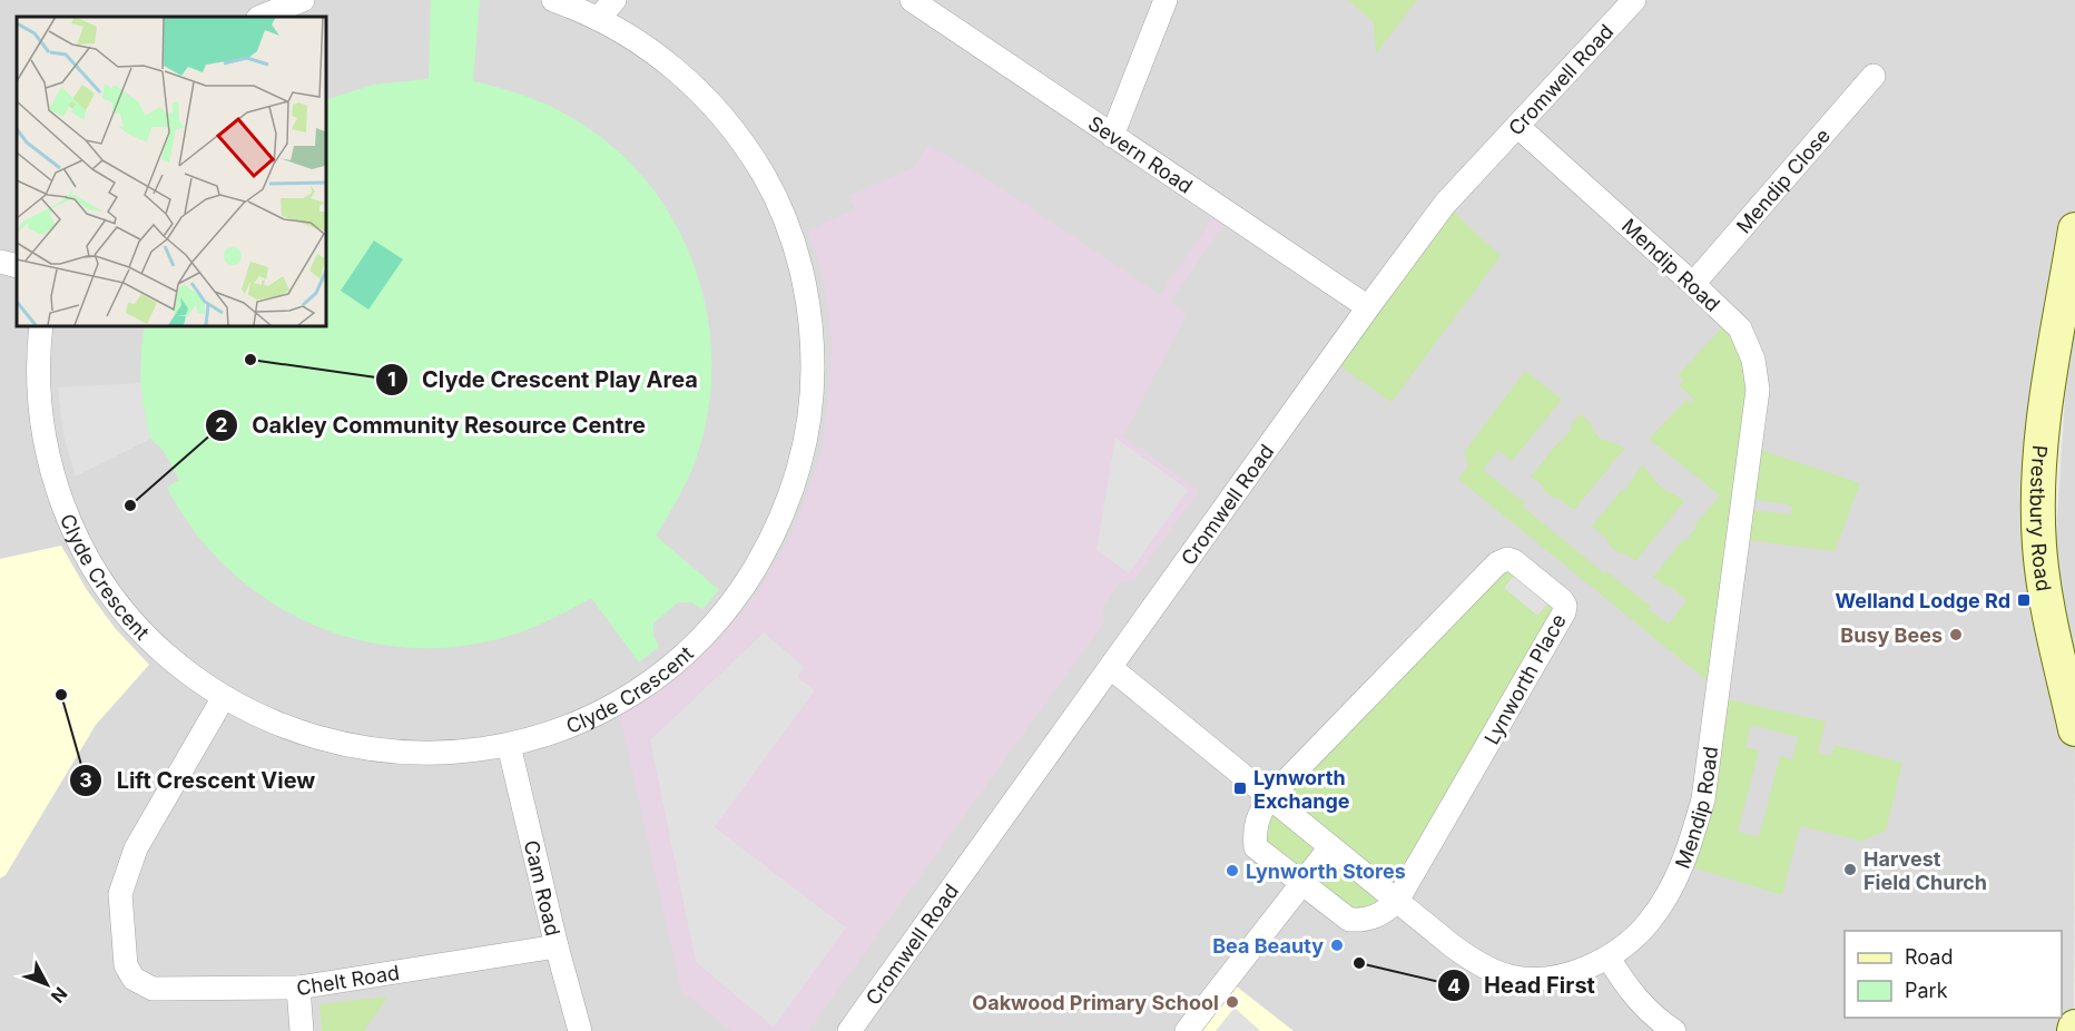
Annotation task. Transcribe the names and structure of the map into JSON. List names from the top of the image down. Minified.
{"streets":{"main road":["Prestbury Road"],"street":["Cromwell Road","Severn Road","Mendip Close","Mendip Road","Clyde Crescent","Lynworth Place","Cam Road","Chelt Road"]},"crossings":[["Cromwell Road","Severn Road"],["Cromwell Road","Mendip Road"],["Mendip Close","Mendip Road"],["Mendip Road","Lynworth Place"],["Clyde Crescent","Cam Road"],["Clyde Crescent","Chelt Road"],["Cam Road","Chelt Road"]],"places":{"other":["Clyde Crescent Play Area","Oakley Community Resource Centre","Busy Bees","Lift Crescent View","Harvest Field Church","Lynworth Stores","Bea Beauty","Head First","Oakwood Primary School"],"transit":["Welland Lodge Rd","Lynworth Exchange"]},"legend":["Road","Park"],"north":"bottom right"}
